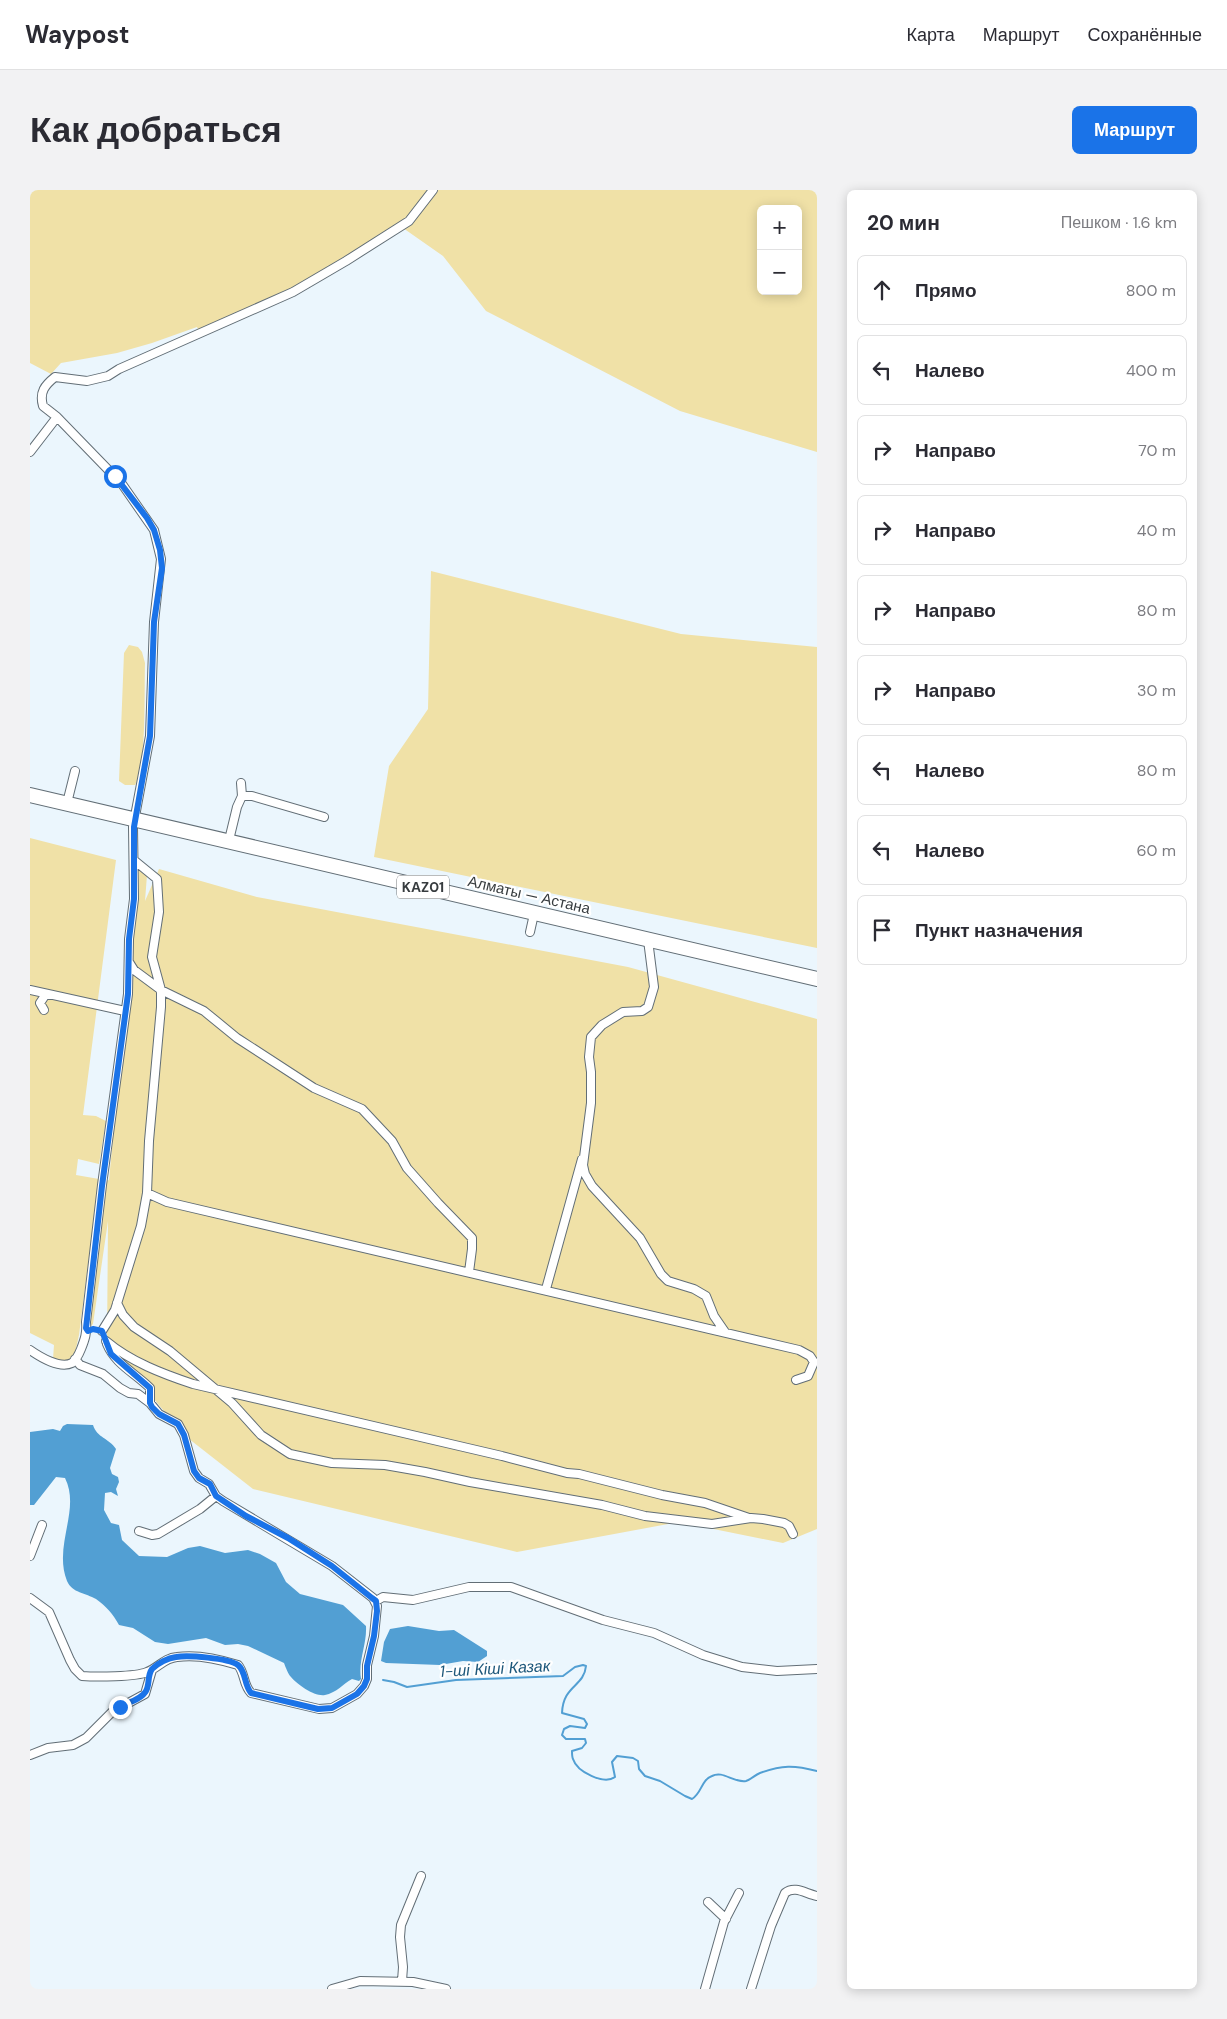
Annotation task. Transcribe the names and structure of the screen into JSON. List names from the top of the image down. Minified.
{"streets":{"highway":["KАZ01","Алматы — Астана"]},"water":["1-ші Кіші Казак"],"page":{"header":"Waypost","nav":["Карта","Маршрут","Сохранённые"],"buttons":"Маршрут","title":"Как добраться","heading":["20 мин","Пешком · 1.6 km"],"map_buttons":["+","−"],"list":[["Прямо","800 m"],["Налево","400 m"],["Направо","70 m"],["Направо","40 m"],["Направо","80 m"],["Направо","30 m"],["Налево","80 m"],["Налево","60 m"],"Пункт назначения"]}}
